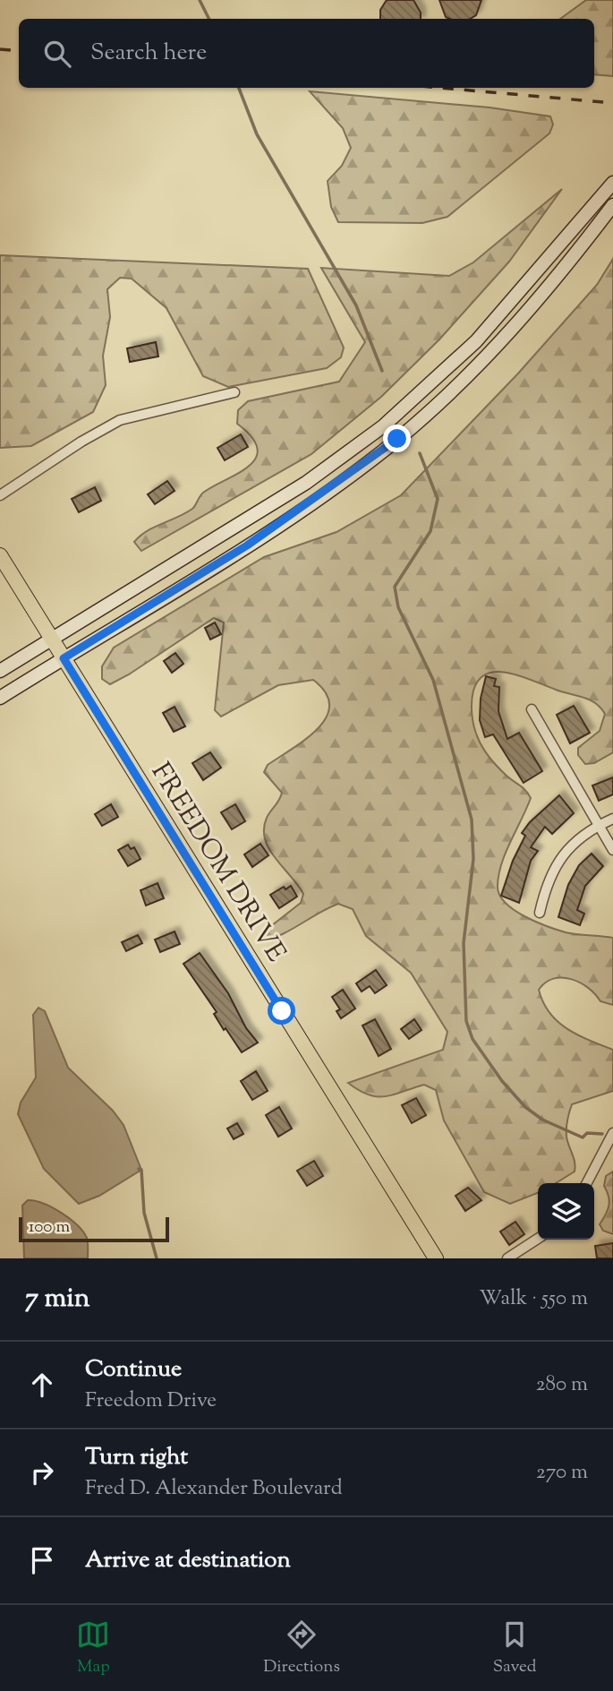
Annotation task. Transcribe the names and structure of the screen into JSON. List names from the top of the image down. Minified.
{"streets":{"main road":["FREEDOM DRIVE"]},"scale_bar":"100 m","page":{"search":"Search here","scale":"100 m","heading":["7 min","Walk · 550 m"],"list":[["Continue","Freedom Drive","280 m"],["Turn right","Fred D. Alexander Boulevard","270 m"],"Arrive at destination"],"nav":["Map","Directions","Saved"]}}
